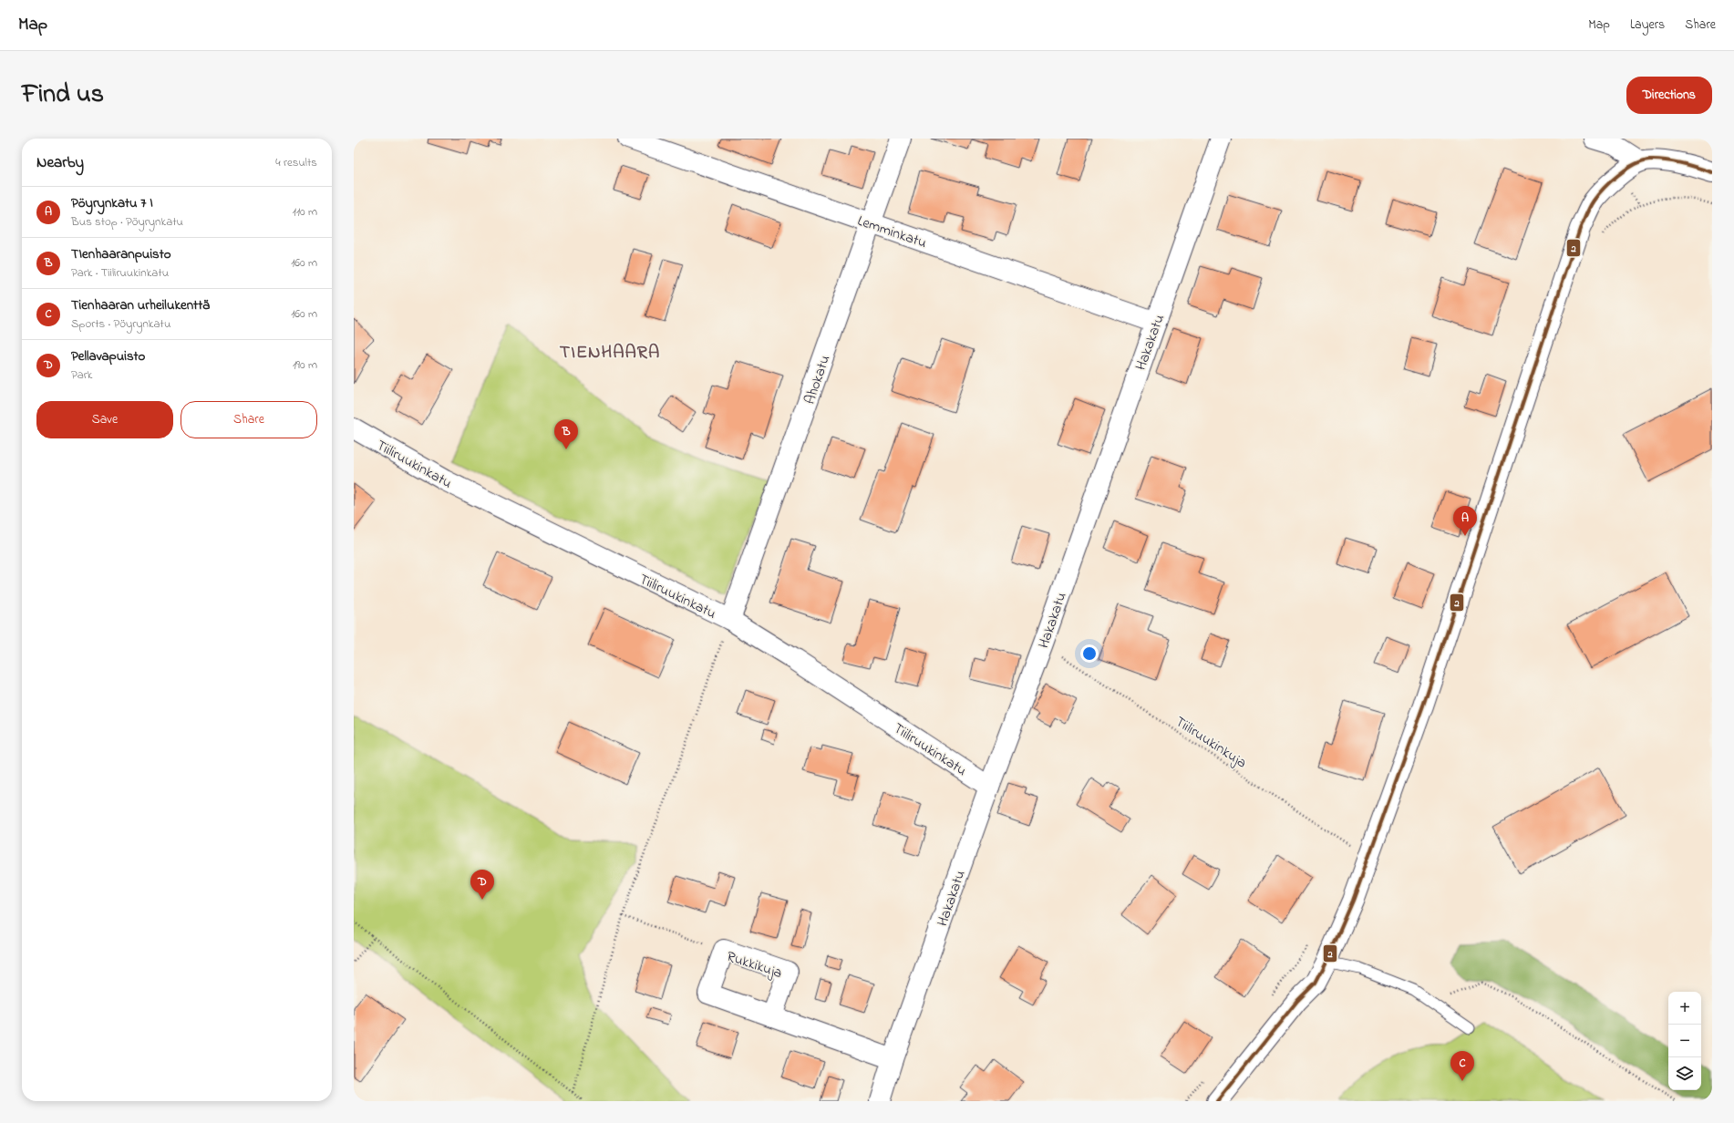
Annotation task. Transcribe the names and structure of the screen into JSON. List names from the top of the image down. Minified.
{"streets":{"street":["Lemminkatu","Hakakatu","Ahokatu","Tiiliruukinkatu","Rukkikuja"],"path":["Tiiliruukinkuja"]},"crossings":[["Lemminkatu","Hakakatu"],["Lemminkatu","Ahokatu"],["Hakakatu","Tiiliruukinkatu"],["Hakakatu","Tiiliruukinkuja"],["Hakakatu","Rukkikuja"],["Ahokatu","Tiiliruukinkatu"]],"districts":["TIENHAARA"],"lines":["transit line 2"],"page":{"header":"Map","nav":["Map","Layers","Share"],"title":"Find us","buttons":["Directions",["Save","Share"]],"heading":["Nearby","4 results"],"list":[{"mark":"A","name":"Pöyrynkatu 7 I","note":"Bus stop · Pöyrynkatu","value":"110 m"},{"mark":"B","name":"TIenhaaranpuisto","note":"Park · Tiiliruukinkatu","value":"160 m"},{"mark":"C","name":"Tienhaaran urheilukenttä","note":"Sports · Pöyrynkatu","value":"160 m"},{"mark":"D","name":"Pellavapuisto","note":"Park","value":"190 m"}],"pins":["B","A","D","C"],"map_buttons":["+","−"]}}
